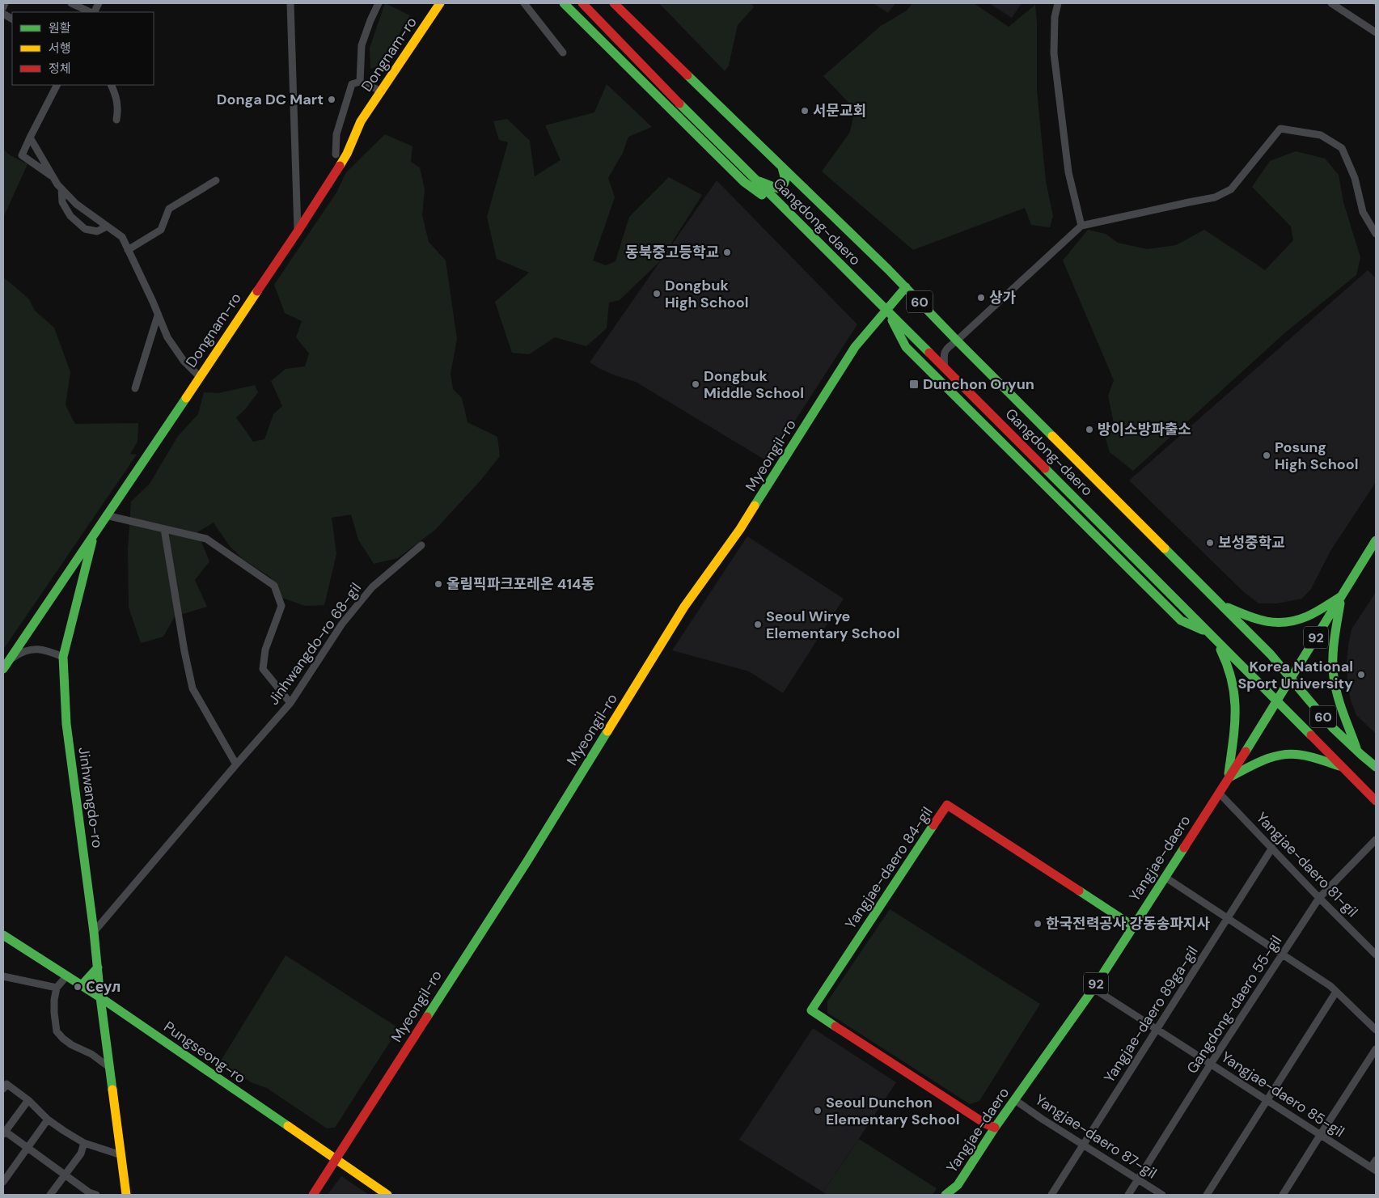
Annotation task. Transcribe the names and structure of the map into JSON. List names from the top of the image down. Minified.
{"streets":{"main road":["Dongnam-ro","Gangdong-daero","60","Myeongil-ro","92","Jinhwangdo-ro","Yangjae-daero","Yangjae-daero 84-gil","Pungseong-ro"],"street":["Jinhwangdo-ro 68-gil","Yangjae-daero 81-gil","Gangdong-daero 55-gil","Yangjae-daero 89ga-gil","Yangjae-daero 85-gil","Yangjae-daero 87-gil"]},"crossings":[["Dongnam-ro","Jinhwangdo-ro"],["Gangdong-daero","Myeongil-ro"],["Gangdong-daero","Yangjae-daero"],["Myeongil-ro","Pungseong-ro"],["Jinhwangdo-ro 68-gil","Jinhwangdo-ro"],["Jinhwangdo-ro","Pungseong-ro"],["Yangjae-daero","Yangjae-daero 81-gil"],["Yangjae-daero","Yangjae-daero 84-gil"],["Yangjae-daero","Yangjae-daero 85-gil"],["Yangjae-daero","Yangjae-daero 87-gil"],["Yangjae-daero 81-gil","Gangdong-daero 55-gil"],["Yangjae-daero 81-gil","Yangjae-daero 89ga-gil"],["Gangdong-daero 55-gil","Yangjae-daero 85-gil"],["Gangdong-daero 55-gil","Yangjae-daero 87-gil"],["Yangjae-daero 89ga-gil","Yangjae-daero 85-gil"],["Yangjae-daero 89ga-gil","Yangjae-daero 87-gil"]],"places":{"other":["Donga DC Mart","서문교회","동북중고등학교","Dongbuk High School","상가","Dongbuk Middle School","방이소방파출소","Posung High School","보성중학교","올림픽파크포레온 414동","Seoul Wirye Elementary School","Korea National Sport University","한국전력공사 강동송파지사","Сеул","Seoul Dunchon Elementary School"],"transit":["Dunchon Oryun"]},"legend":["원활","서행","정체"]}
